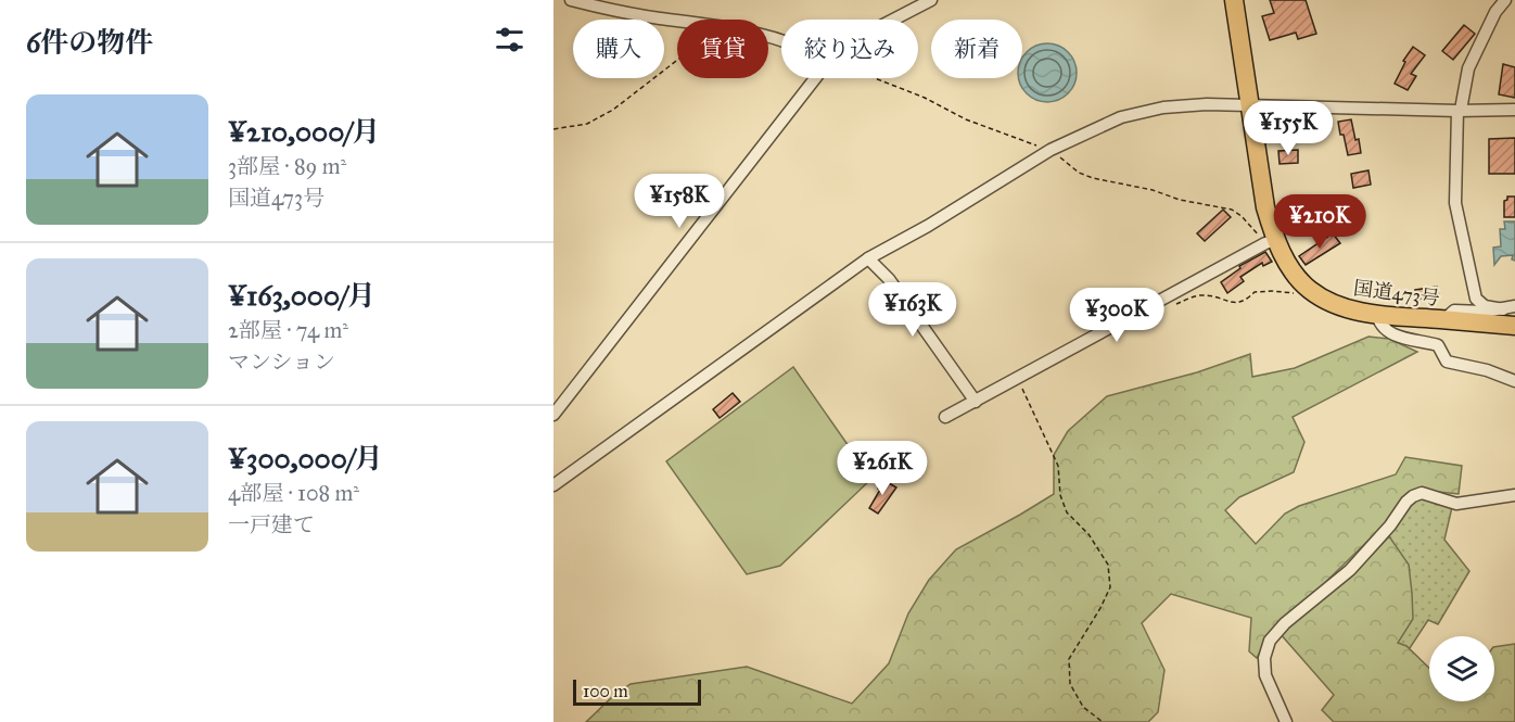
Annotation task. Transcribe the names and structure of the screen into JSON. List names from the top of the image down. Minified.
{"streets":{"highway":["国道473号"]},"scale_bar":"100 m","page":{"heading":"6件の物件","chip":["購入","賃貸","絞り込み","新着"],"list":[{"name":"¥210,000/月","note":"3部屋 · 89 m² · 国道473号"},{"name":"¥163,000/月","note":"2部屋 · 74 m² · マンション"},{"name":"¥300,000/月","note":"4部屋 · 108 m² · 一戸建て"}],"price":["¥155K","¥158K","¥210K","¥163K","¥300K","¥261K"],"scale":"100 m"}}
